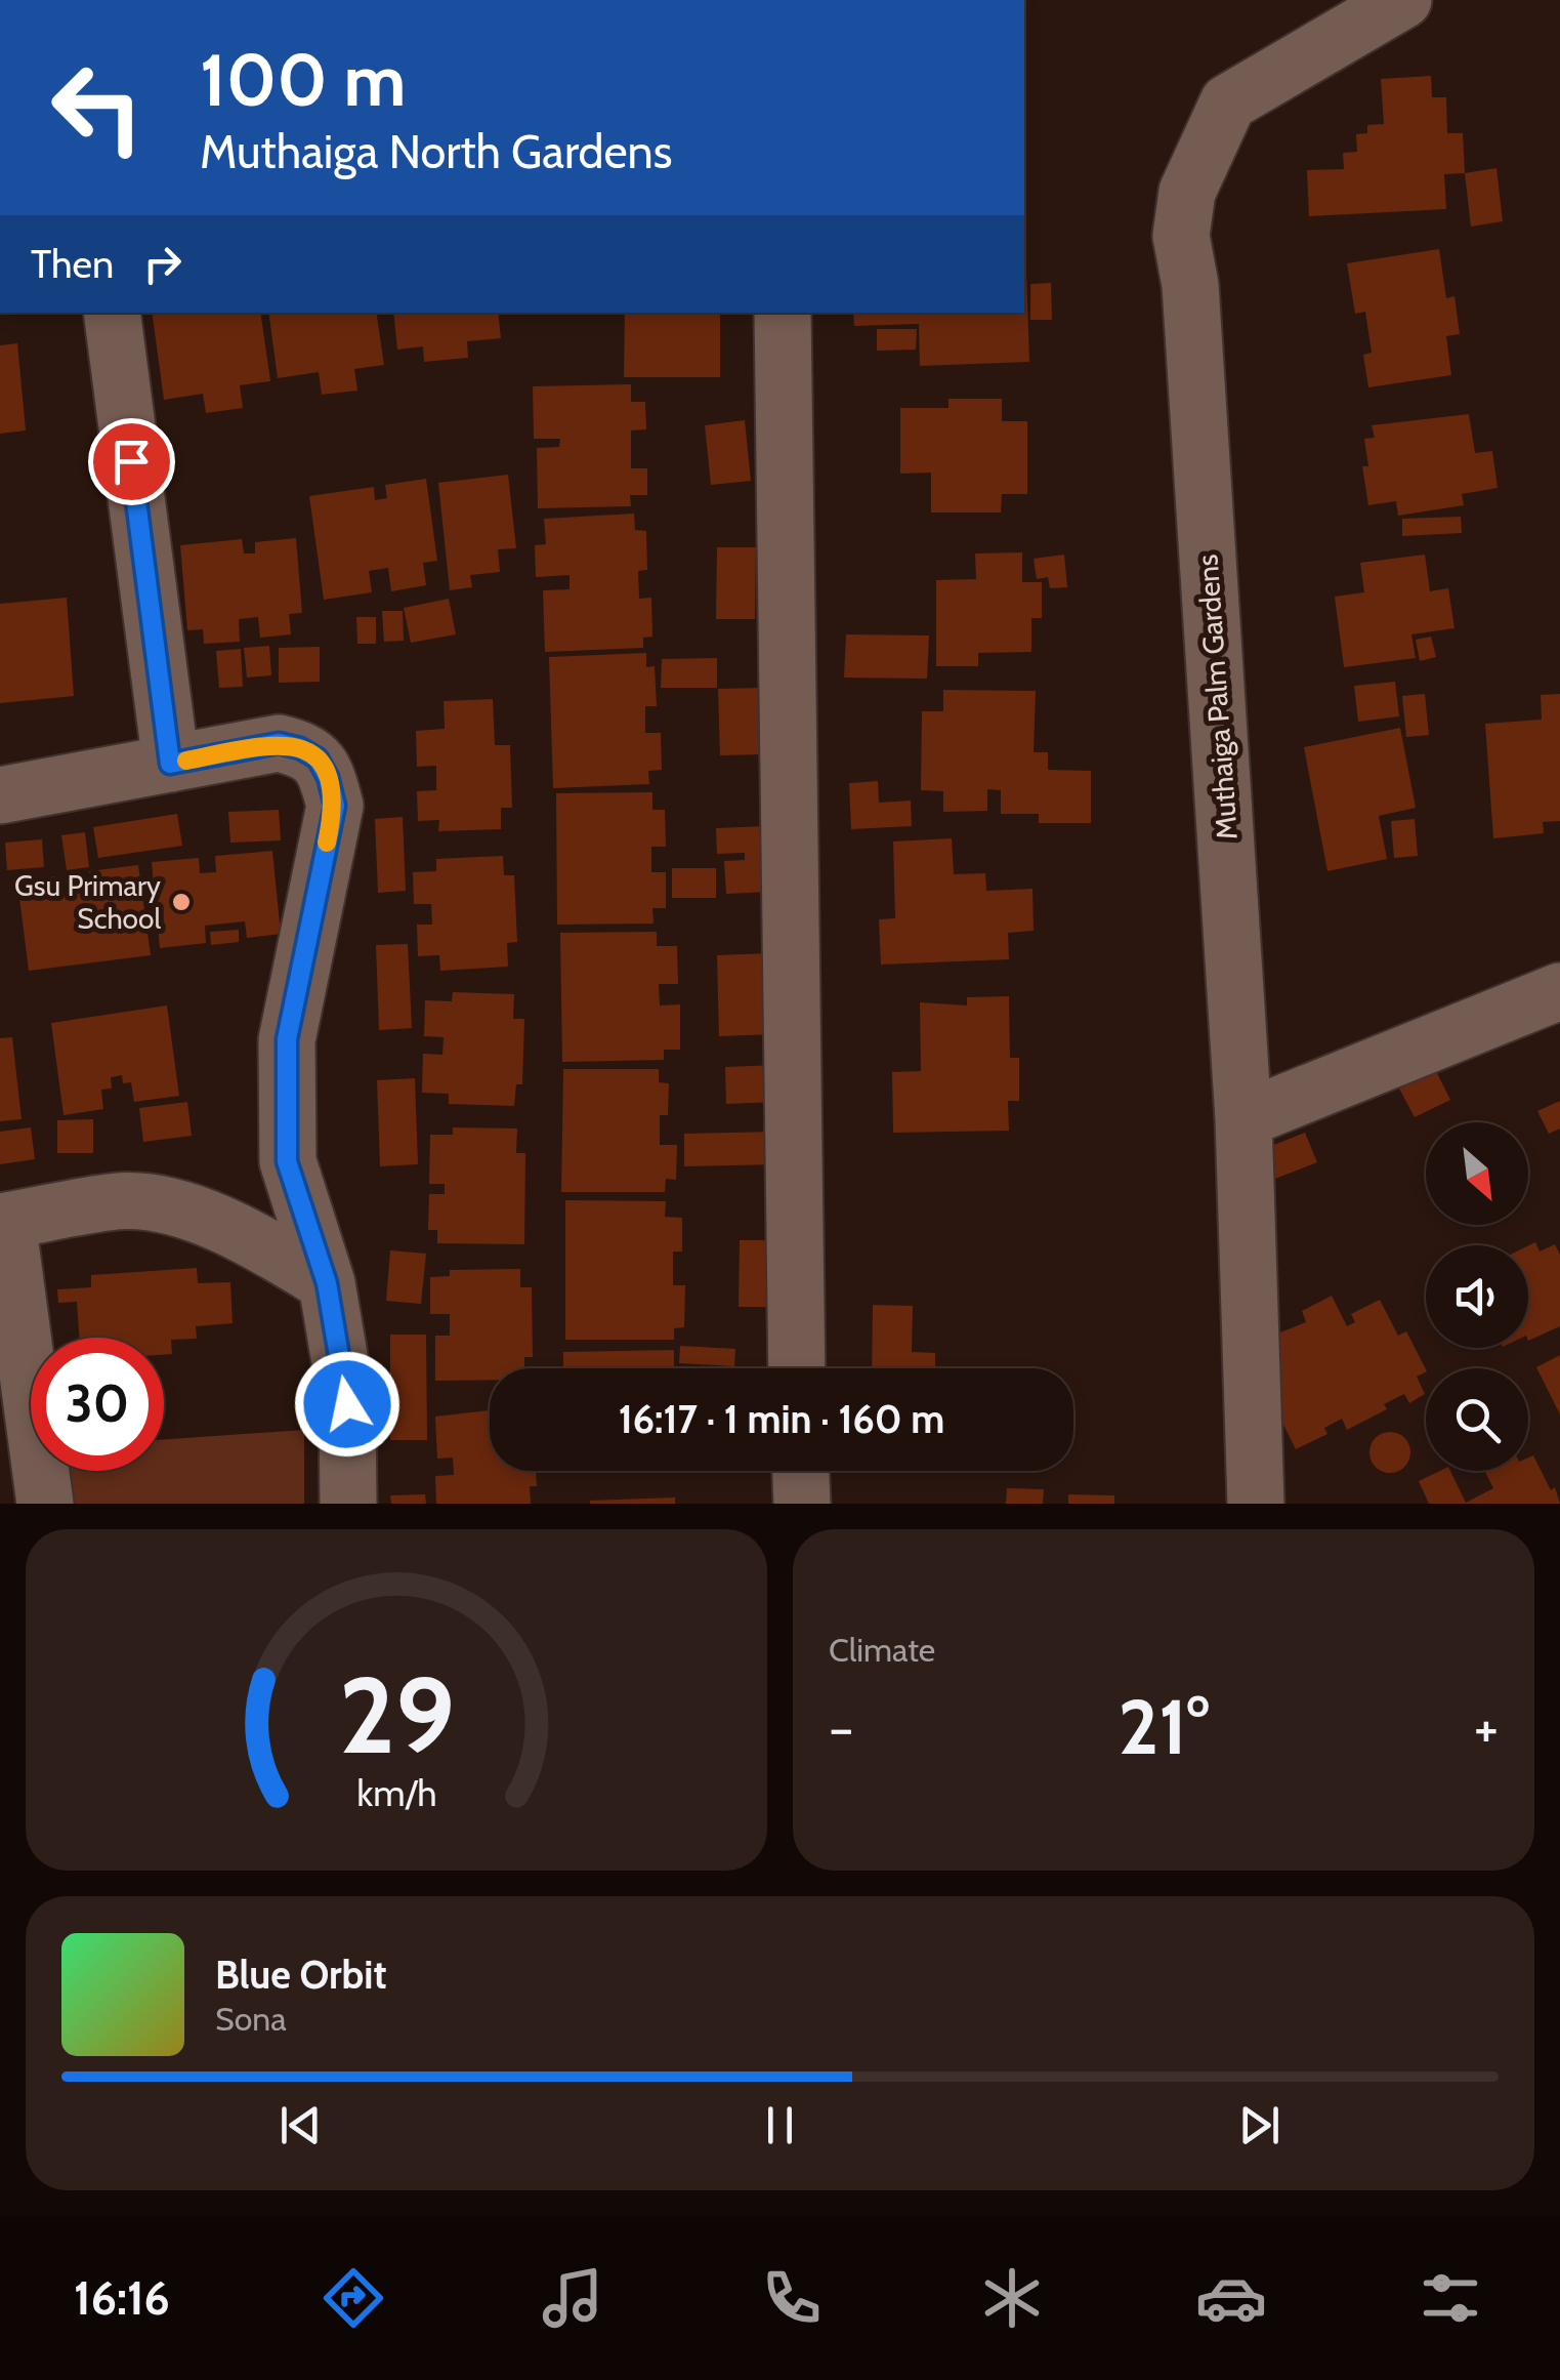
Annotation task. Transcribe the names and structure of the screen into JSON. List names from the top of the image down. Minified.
{"streets":{"street":["Muthaiga Palm Gardens"]},"places":["Gsu Primary School"],"north":"bottom right","page":{"turn":["100 m","Muthaiga North Gardens"],"then":"Then","limit":"30","trip":"16:17 · 1 min · 160 m","tile":"Climate","heat":["−","21°","+"],"song":["Blue Orbit","Sona"],"tabs":"16:16","gauge":["29","km/h"]}}
